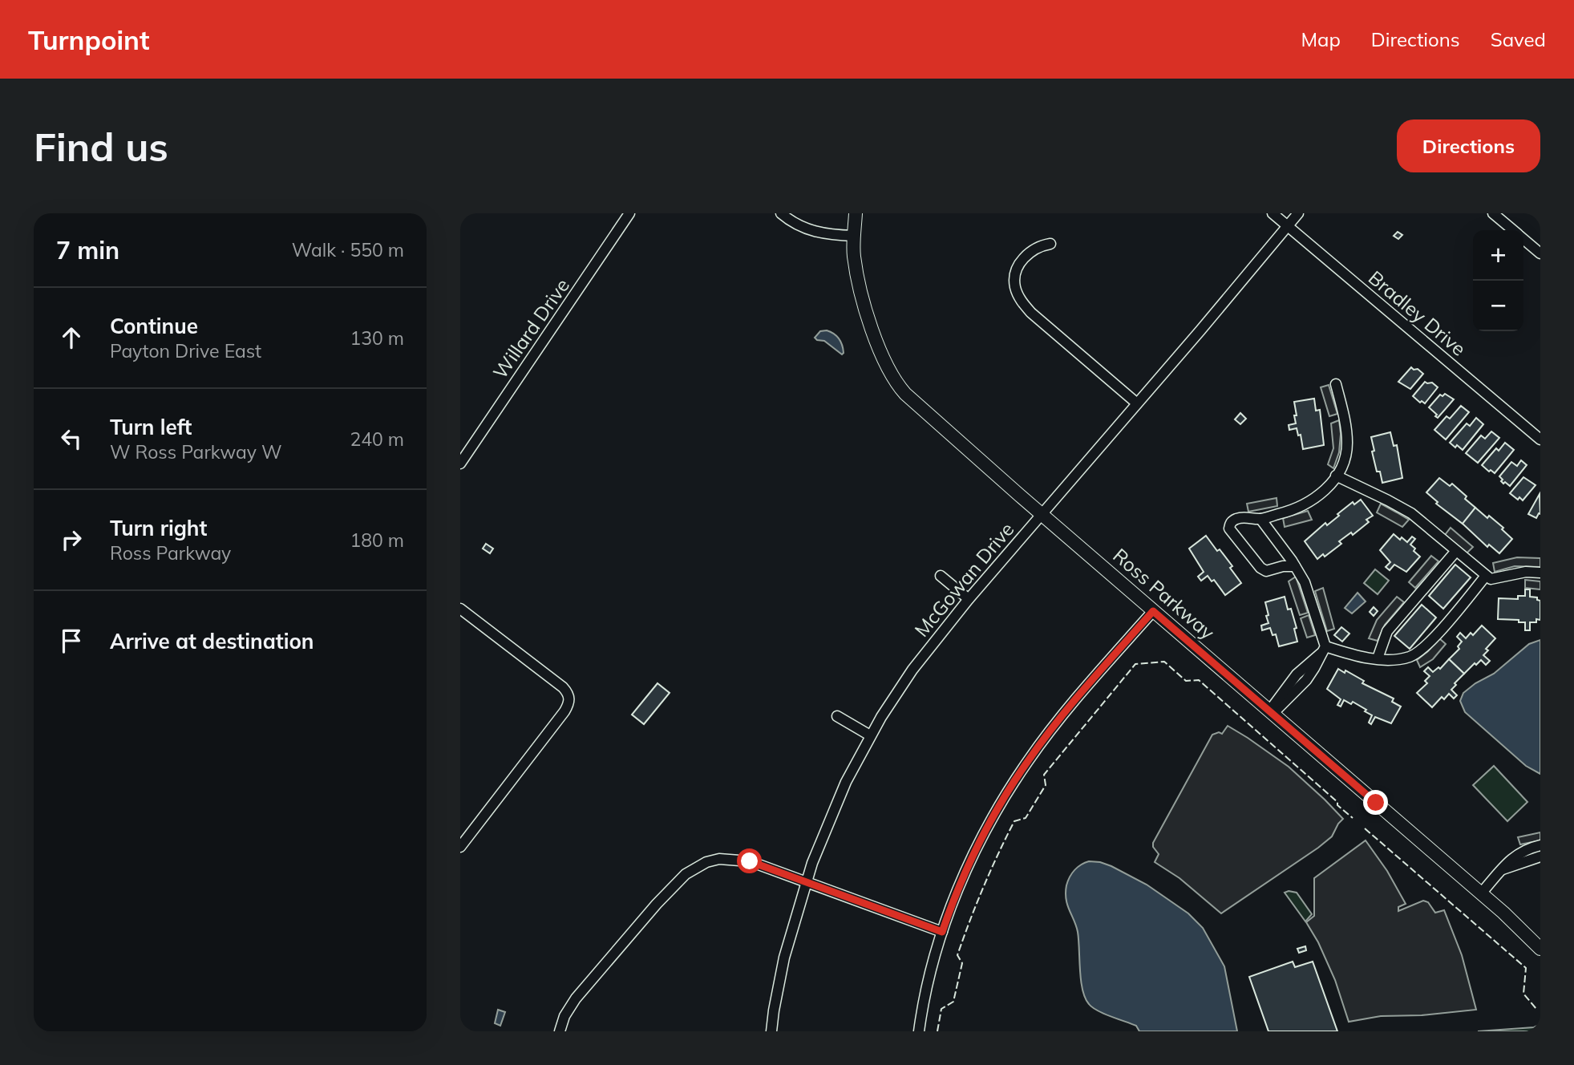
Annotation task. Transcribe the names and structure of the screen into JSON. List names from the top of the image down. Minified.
{"streets":{"street":["Bradley Drive","Willard Drive","McGowan Drive","Ross Parkway"]},"crossings":[["Bradley Drive","McGowan Drive"],["McGowan Drive","Ross Parkway"]],"page":{"header":"Turnpoint","nav":["Map","Directions","Saved"],"buttons":"Directions","title":"Find us","heading":["7 min","Walk · 550 m"],"map_buttons":["+","−"],"list":[["Continue","Payton Drive East","130 m"],["Turn left","W Ross Parkway W","240 m"],["Turn right","Ross Parkway","180 m"],"Arrive at destination"]}}
